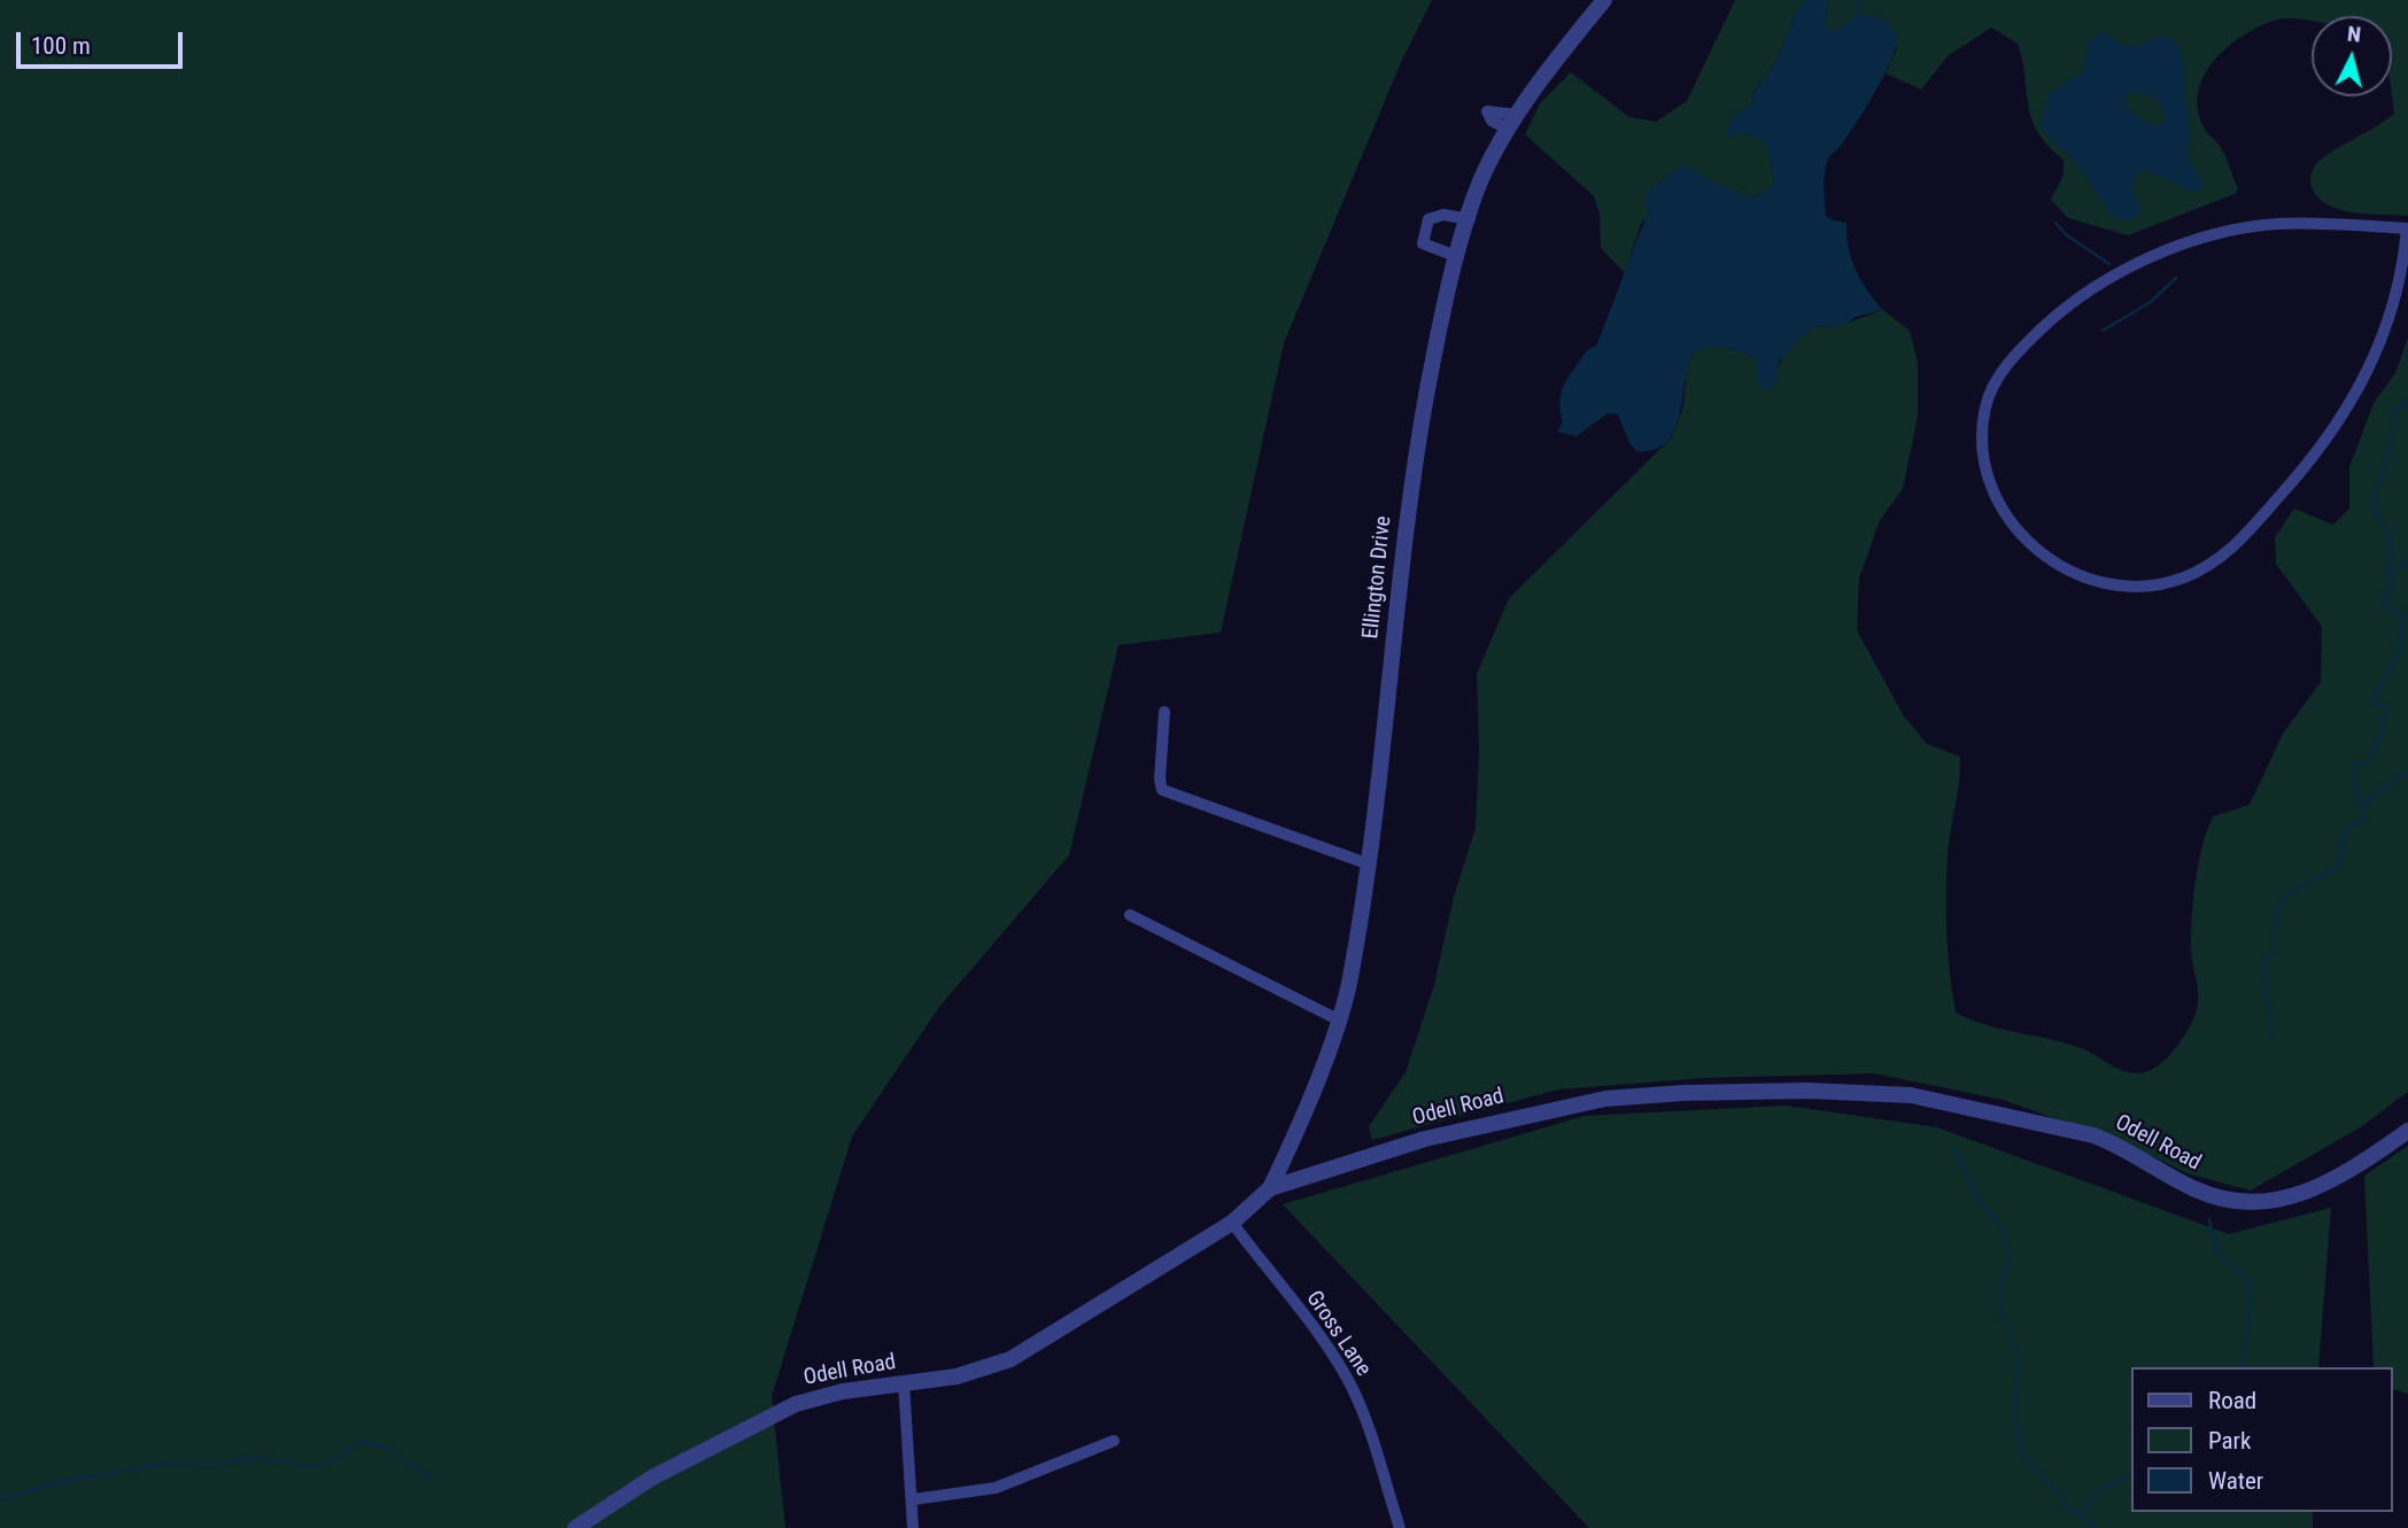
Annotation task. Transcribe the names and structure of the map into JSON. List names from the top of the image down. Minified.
{"streets":{"street":["Ellington Drive","Odell Road","Gross Lane"]},"crossings":[["Ellington Drive","Odell Road"],["Odell Road","Gross Lane"]],"legend":["Road","Park","Water"],"scale_bar":"100 m","north":"top"}
